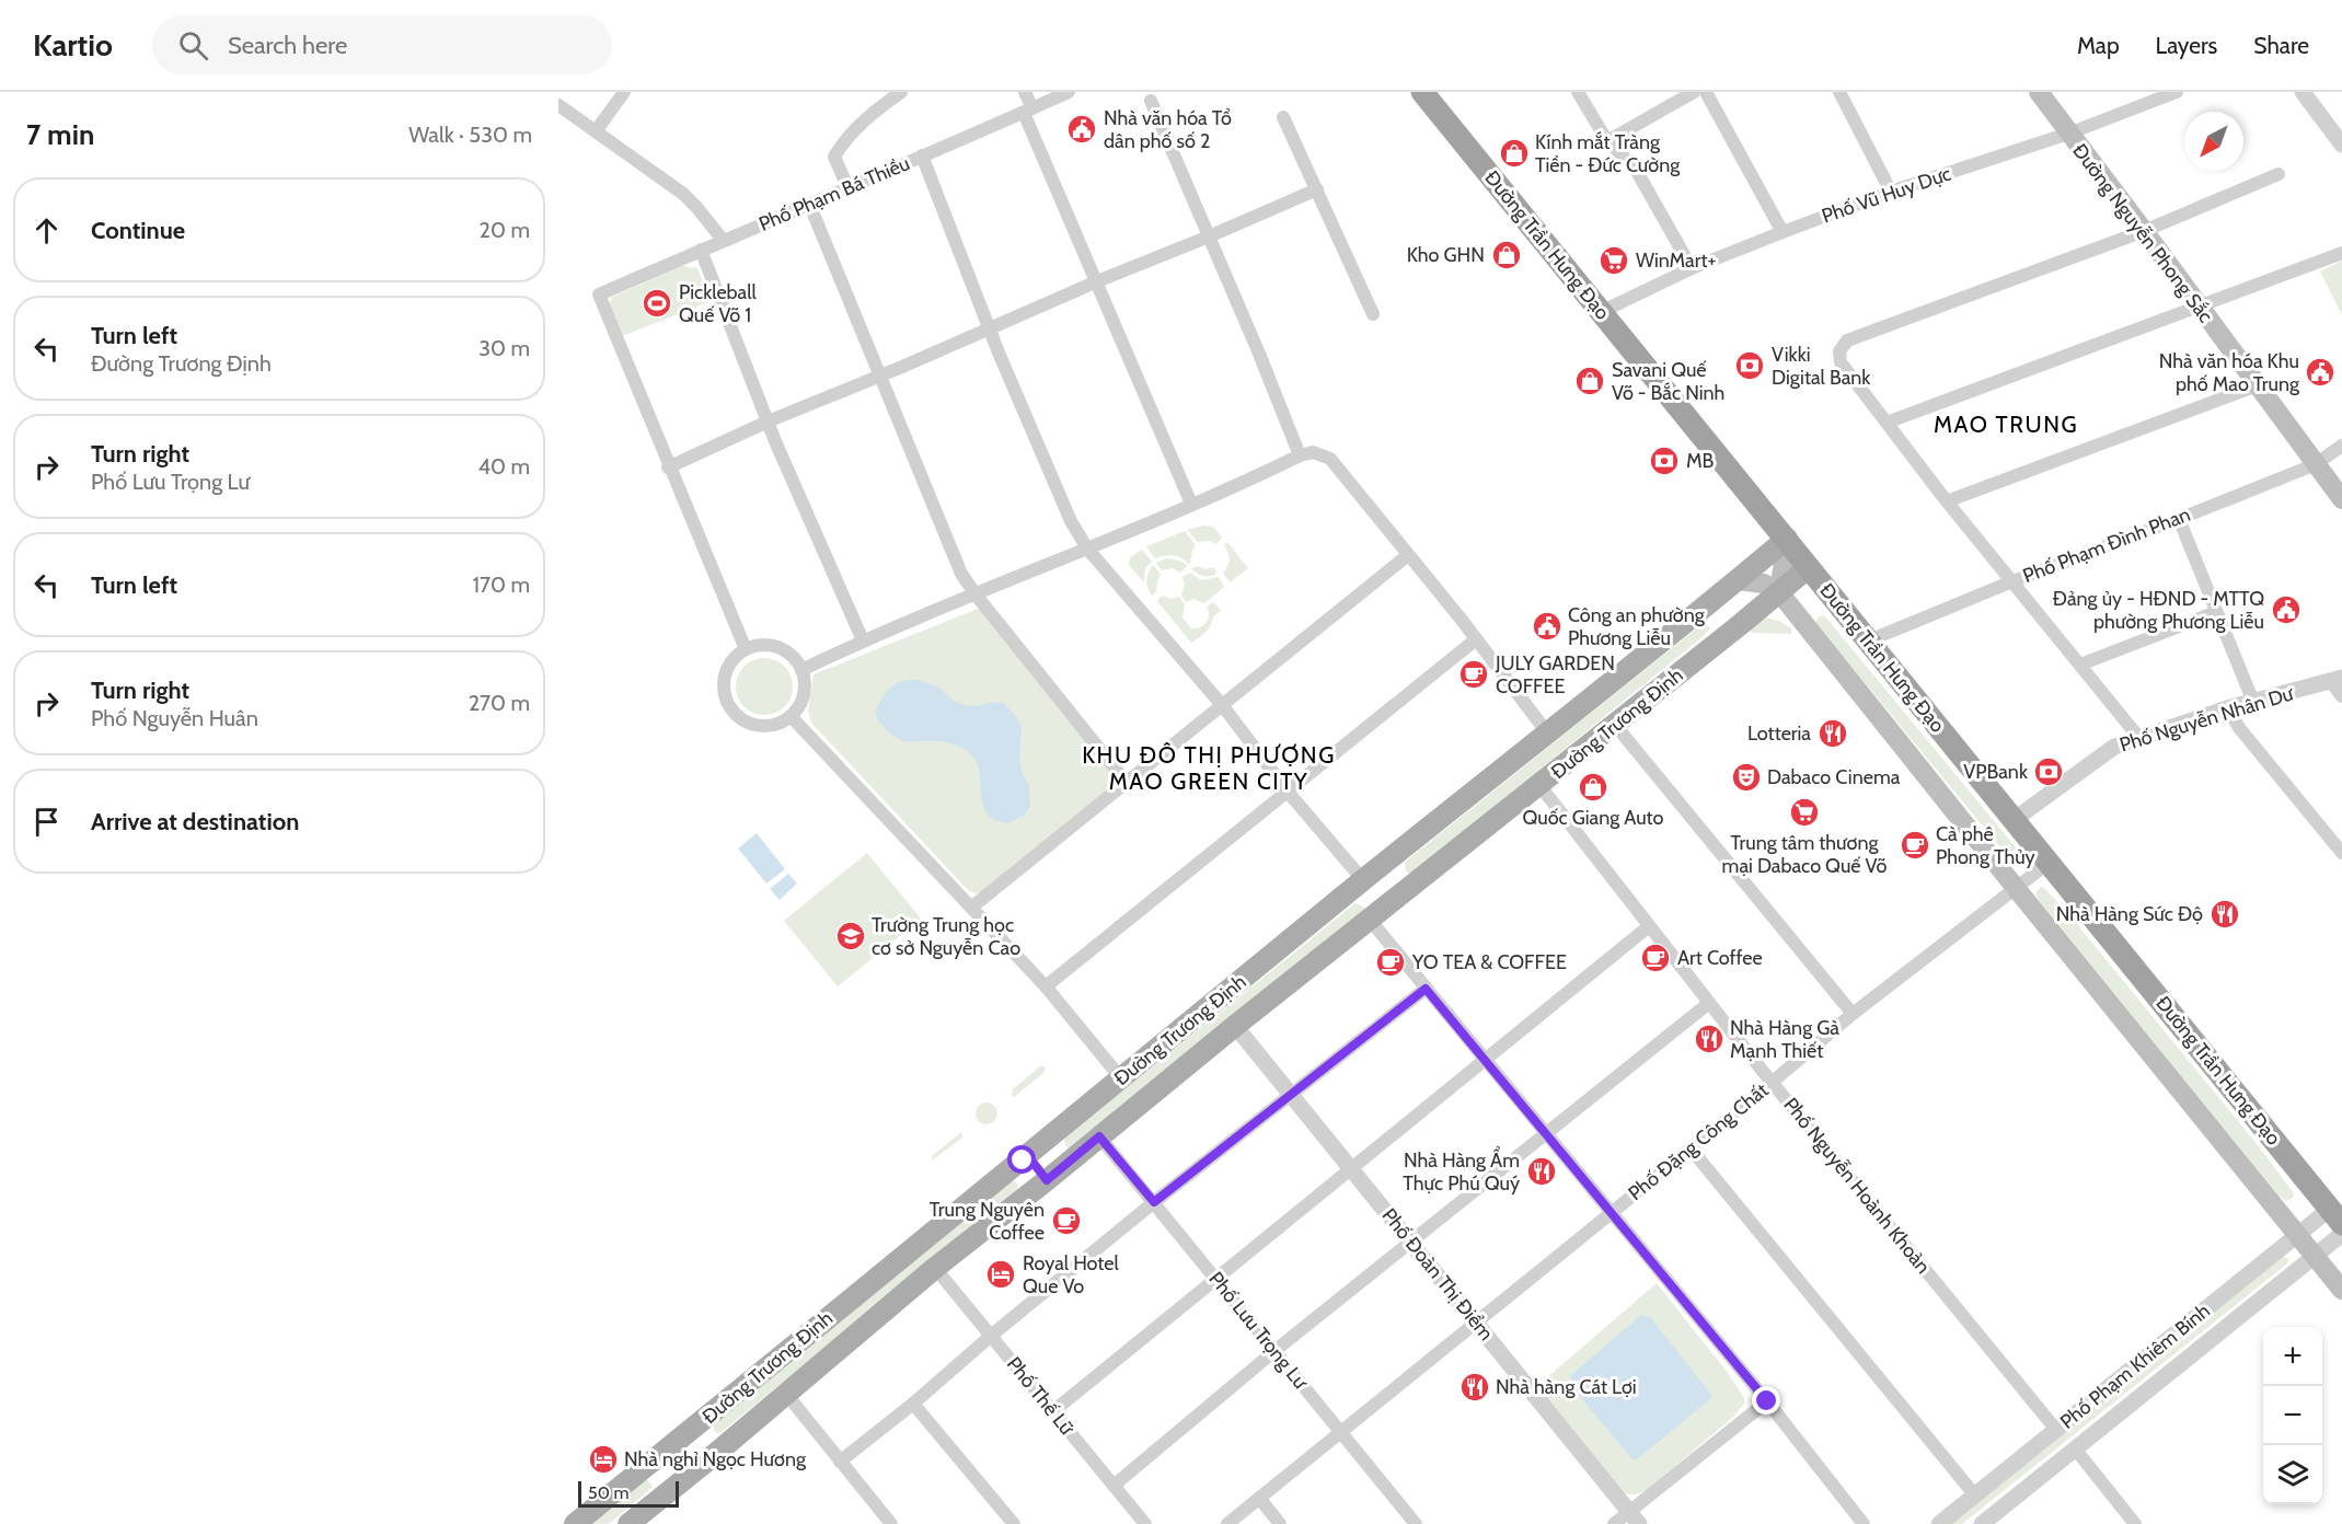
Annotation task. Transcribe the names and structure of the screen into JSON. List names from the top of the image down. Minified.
{"streets":{"highway":["Đường Trần Hưng Đạo"],"main road":["Đường Nguyễn Phong Sắc","Đường Trương Định"],"street":["Phố Phạm Bá Thiều","Phố Vũ Huy Dực","Phố Phạm Đình Phan","Phố Nguyễn Nhân Dư","Phố Đặng Công Chất","Phố Nguyễn Hoành Khoản","Phố Đoàn Thị Điểm","Phố Lưu Trọng Lư","Phố Phạm Khiêm Bính","Phố Thế Lữ"]},"crossings":[["Phố Vũ Huy Dực","Đường Nguyễn Phong Sắc"],["Phố Vũ Huy Dực","Đường Trần Hưng Đạo"],["Đường Nguyễn Phong Sắc","Phố Phạm Đình Phan"],["Đường Trần Hưng Đạo","Phố Phạm Đình Phan"],["Đường Trần Hưng Đạo","Phố Nguyễn Nhân Dư"],["Đường Trần Hưng Đạo","Đường Trương Định"],["Đường Trần Hưng Đạo","Phố Đặng Công Chất"],["Đường Trần Hưng Đạo","Phố Phạm Khiêm Bính"],["Đường Trương Định","Phố Nguyễn Hoành Khoản"],["Đường Trương Định","Phố Đoàn Thị Điểm"],["Đường Trương Định","Phố Lưu Trọng Lư"],["Đường Trương Định","Phố Thế Lữ"],["Phố Đặng Công Chất","Phố Nguyễn Hoành Khoản"],["Phố Đặng Công Chất","Phố Đoàn Thị Điểm"],["Phố Đặng Công Chất","Phố Lưu Trọng Lư"],["Phố Nguyễn Hoành Khoản","Phố Phạm Khiêm Bính"]],"districts":["MAO TRUNG","KHU ĐÔ THỊ PHƯỢNG MAO GREEN CITY"],"places":{"public building":["Nhà văn hóa Tổ dân phố số 2","Nhà văn hóa Khu phố Mao Trung","Đảng ủy - HĐND - MTTQ phường Phương Liễu","Công an phường Phương Liễu"],"shop":["Kính mắt Tràng Tiền - Đức Cường","Kho GHN","Savani Quế Võ - Bắc Ninh","Quốc Giang Auto"],"supermarket":["WinMart+","Trung tâm thương mại Dabaco Quế Võ"],"sports":["Pickleball Quế Võ 1"],"bank":["Vikki Digital Bank","MB","VPBank"],"cafe":["JULY GARDEN COFFEE","Cà phê Phong Thủy","Art Coffee","YO TEA & COFFEE","Trung Nguyên Coffee"],"restaurant":["Lotteria","Nhà Hàng Sức Độ","Nhà Hàng Gà Mạnh Thiết","Nhà Hàng Ẩm Thực Phú Quý","Nhà hàng Cát Lợi"],"theatre":["Dabaco Cinema"],"school or university":["Trường Trung học cơ sở Nguyễn Cao"],"hotel":["Royal Hotel Que Vo","Nhà nghỉ Ngọc Hương"]},"scale_bar":"50 m","north":"bottom left","page":{"header":"Kartio","search":"Search here","nav":["Map","Layers","Share"],"heading":["7 min","Walk · 530 m"],"list":[["Continue","20 m"],["Turn left","Đường Trương Định","30 m"],["Turn right","Phố Lưu Trọng Lư","40 m"],["Turn left","170 m"],["Turn right","Phố Nguyễn Huân","270 m"],"Arrive at destination"],"map_buttons":["+","−"],"scale":"50 m"}}
